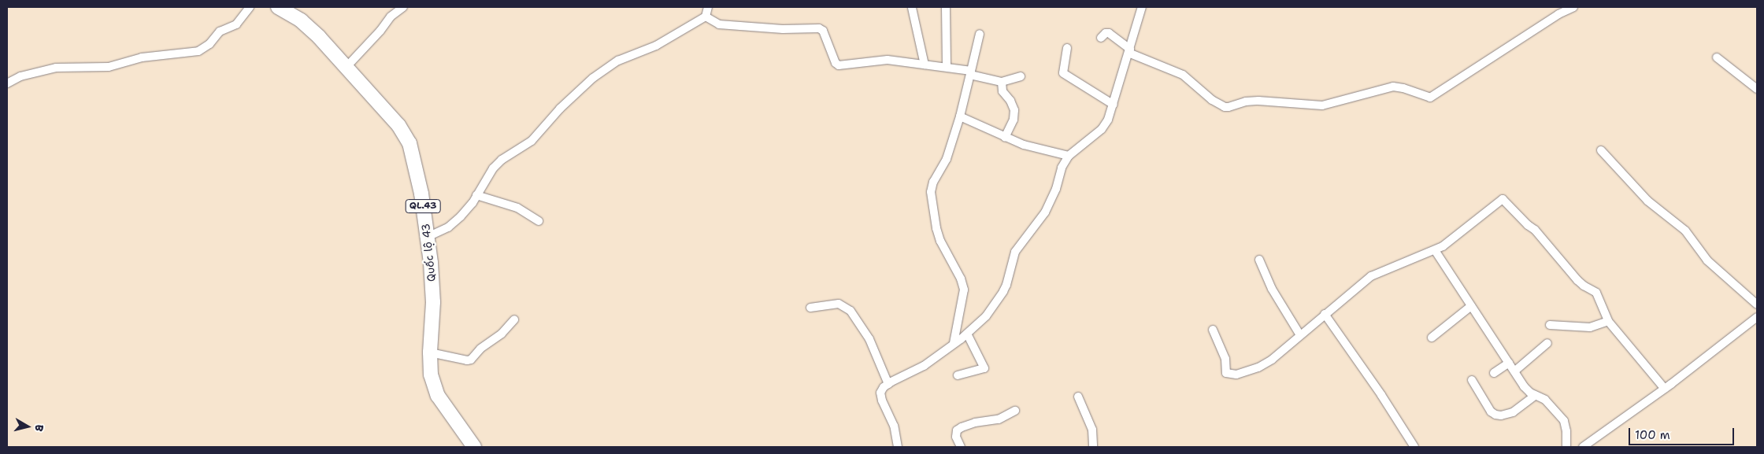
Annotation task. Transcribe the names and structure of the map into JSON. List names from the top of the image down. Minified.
{"streets":{"highway":["QL.43","Quốc lộ 43"]},"scale_bar":"100 m","north":"right"}
